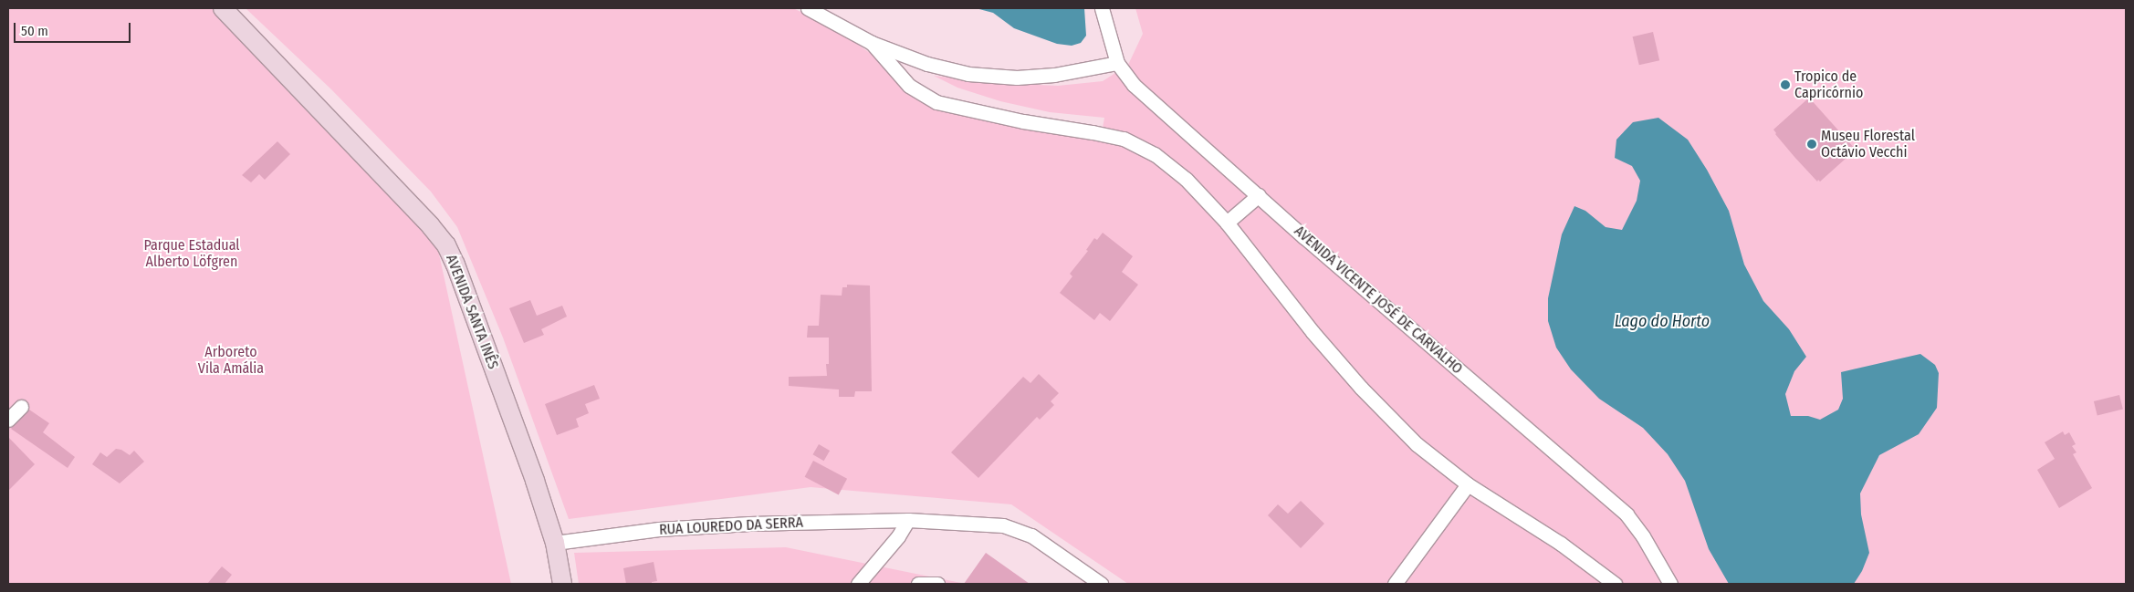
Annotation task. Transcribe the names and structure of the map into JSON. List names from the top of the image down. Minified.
{"streets":{"main road":["AVENIDA SANTA INÊS"],"street":["AVENIDA VICENTE JOSÉ DE CARVALHO","RUA LOUREDO DA SERRA"]},"crossings":[["AVENIDA SANTA INÊS","RUA LOUREDO DA SERRA"]],"water":["Lago do Horto"],"parks":["Parque Estadual Alberto Löfgren","Arboreto Vila Amália"],"places":["Tropico de Capricórnio","Museu Florestal Octávio Vecchi"],"scale_bar":"50 m"}
